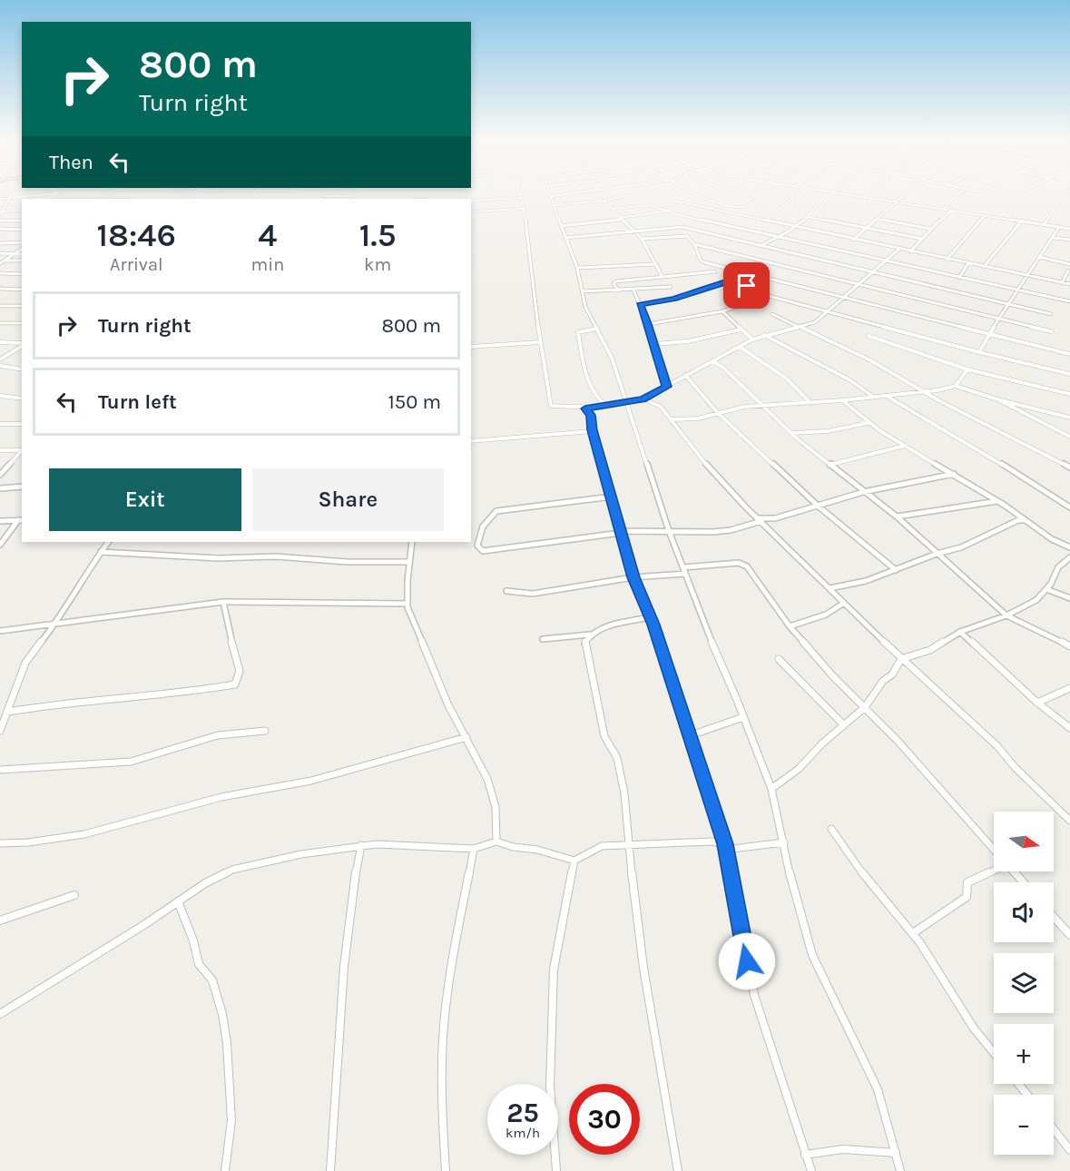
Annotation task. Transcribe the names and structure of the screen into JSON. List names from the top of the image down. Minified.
{"north":"right","page":{"turn":["800 m","Turn right"],"then":"Then","eta":["18:46","Arrival","4","min","1.5","km"],"list":[{"name":"Turn right","value":"800 m"},{"name":"Turn left","value":"150 m"}],"buttons":["Exit","Share"],"map_buttons":["+","−"],"speed":"25 km/h","limit":"30"}}
